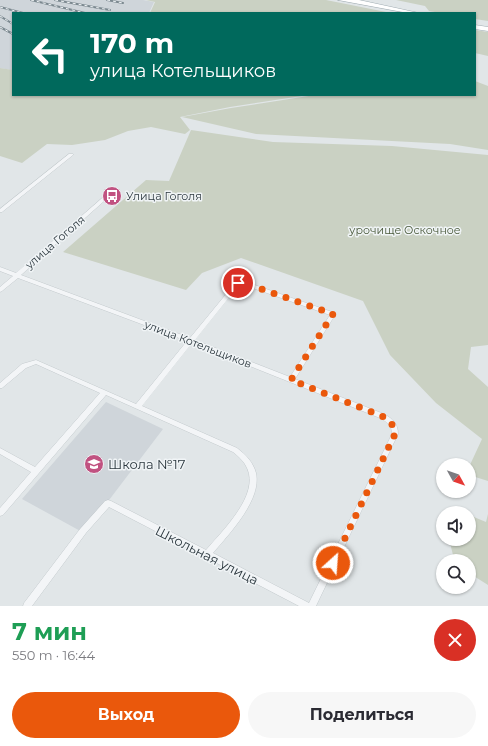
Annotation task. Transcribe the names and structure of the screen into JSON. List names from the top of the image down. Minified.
{"streets":{"street":["улица Гоголя","улица Котельщиков","Школьная улица"]},"crossings":[["улица Гоголя","улица Котельщиков"]],"parks":["урочище Оскочное"],"places":{"bus stop":["Улица Гоголя"],"school or university":["Школа №17"]},"north":"bottom right","page":{"turn":["170 m","улица Котельщиков"],"heading":["7 мин","550 m · 16:44"],"buttons":["Выход","Поделиться"]}}
